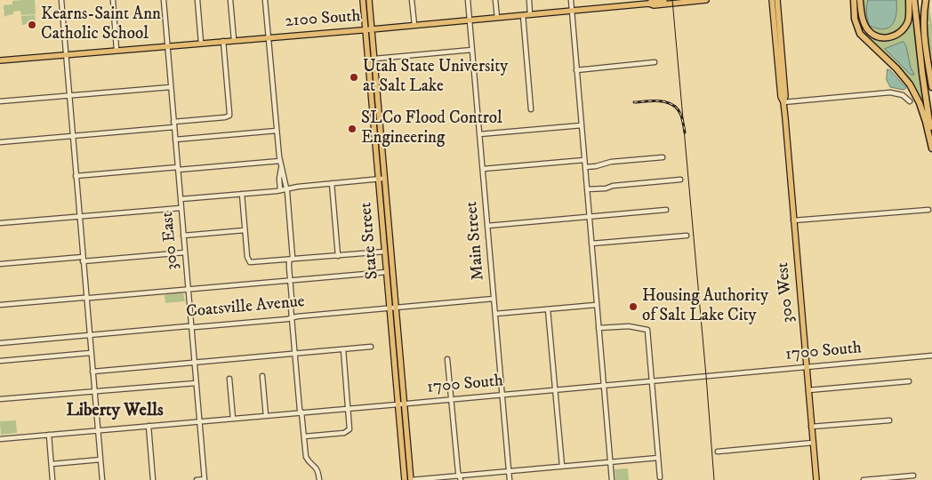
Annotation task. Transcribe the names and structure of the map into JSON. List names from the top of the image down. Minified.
{"streets":{"main road":["2100 South","State Street","300 West"],"street":["300 East","Main Street","Coatsville Avenue","1700 South"]},"crossings":[["2100 South","300 East"],["2100 South","State Street"],["2100 South","Main Street"],["300 East","Coatsville Avenue"],["300 East","1700 South"],["State Street","Coatsville Avenue"],["State Street","1700 South"],["Main Street","Coatsville Avenue"],["Main Street","1700 South"],["300 West","1700 South"]],"districts":["Liberty Wells"],"places":["Kearns-Saint Ann Catholic School","Utah State University at Salt Lake","SLCo Flood Control Engineering","Housing Authority of Salt Lake City"]}
